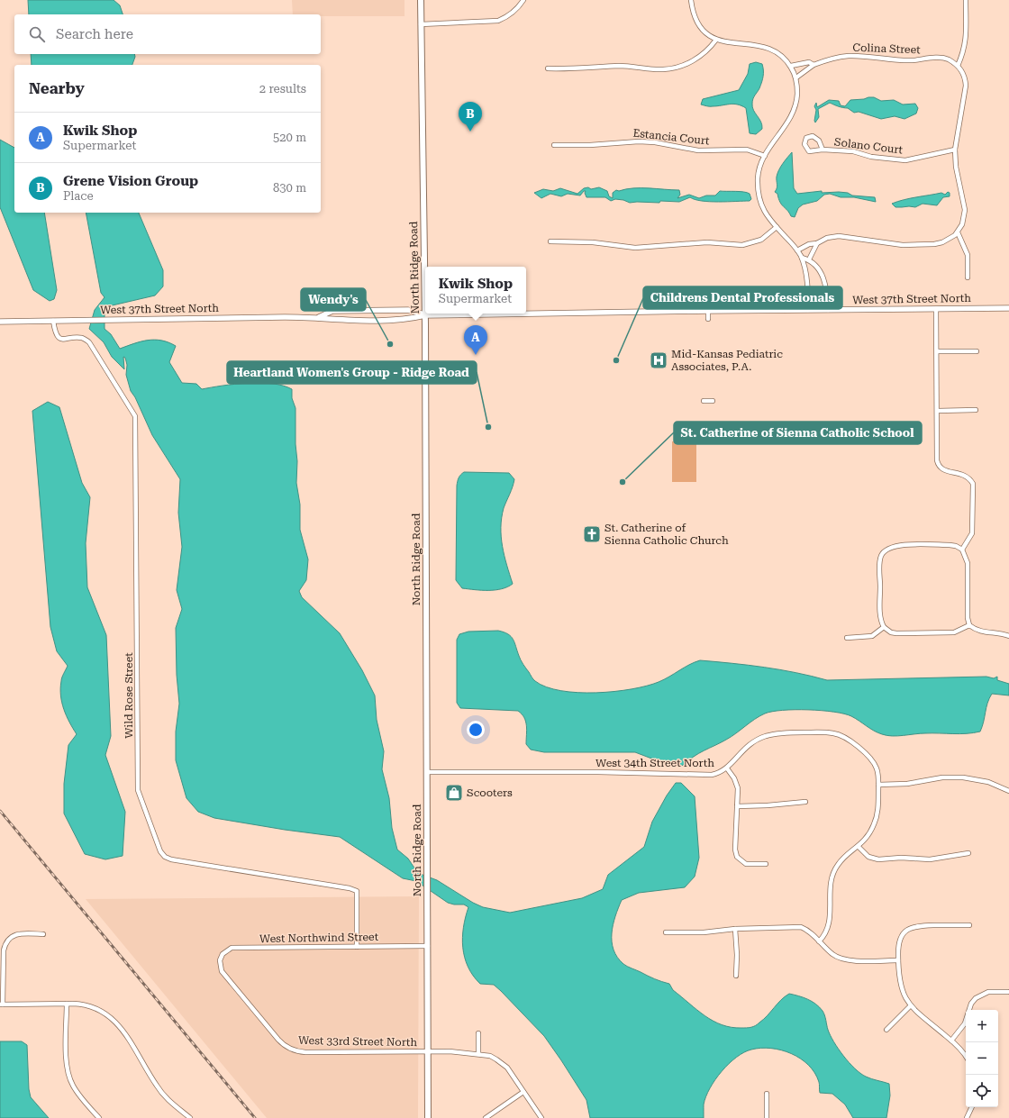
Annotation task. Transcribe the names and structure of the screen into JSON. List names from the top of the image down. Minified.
{"streets":{"main road":["North Ridge Road"],"street":["Colina Street","Estancia Court","Solano Court","West 37th Street North","Wild Rose Street","West 34th Street North","West Northwind Street","West 33rd Street North"]},"crossings":[["North Ridge Road","West 37th Street North"],["North Ridge Road","West 34th Street North"],["North Ridge Road","West Northwind Street"],["North Ridge Road","West 33rd Street North"],["West 37th Street North","Wild Rose Street"],["Wild Rose Street","West Northwind Street"],["West Northwind Street","West 33rd Street North"]],"places":{"other":["Wendy's","Childrens Dental Professionals","Heartland Women's Group - Ridge Road","St. Catherine of Sienna Catholic School"],"hospital":["Mid-Kansas Pediatric Associates, P.A."],"church":["St. Catherine of Sienna Catholic Church"],"shop":["Scooters"]},"page":{"search":"Search here","heading":["Nearby","2 results"],"pins":["B","A"],"list":[{"mark":"A","name":"Kwik Shop","note":"Supermarket","value":"520 m"},{"mark":"B","name":"Grene Vision Group","note":"Place","value":"830 m"}],"popup":["Kwik Shop","Supermarket"],"map_buttons":["+","−"]}}
